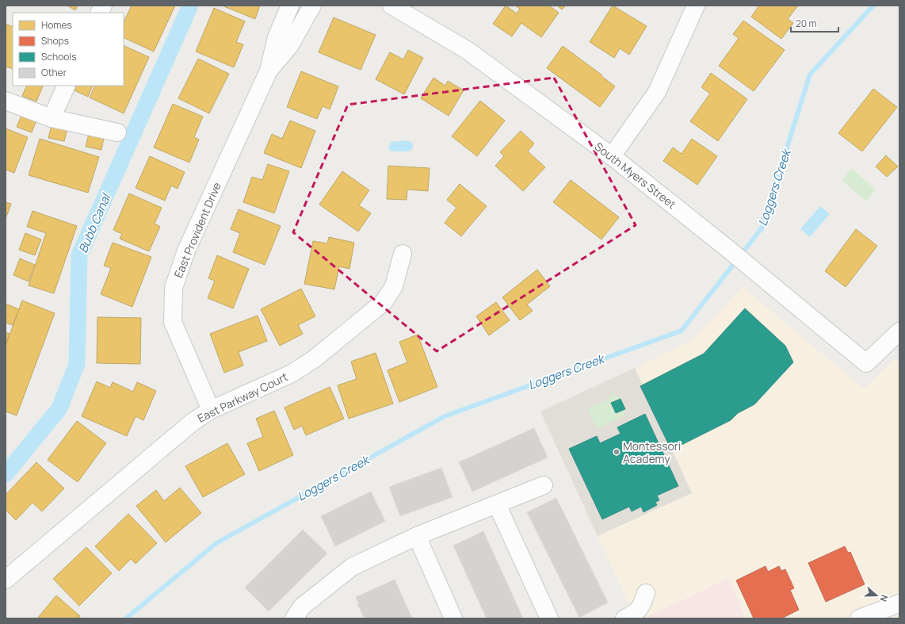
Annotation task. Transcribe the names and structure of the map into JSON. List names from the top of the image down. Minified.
{"streets":{"street":["South Myers Street","East Provident Drive","East Parkway Court"]},"crossings":[["East Provident Drive","East Parkway Court"]],"water":["Loggers Creek","Bubb Canal"],"places":["Montessori Academy"],"legend":["Homes","Shops","Schools","Other"],"scale_bar":"20 m","north":"right"}
